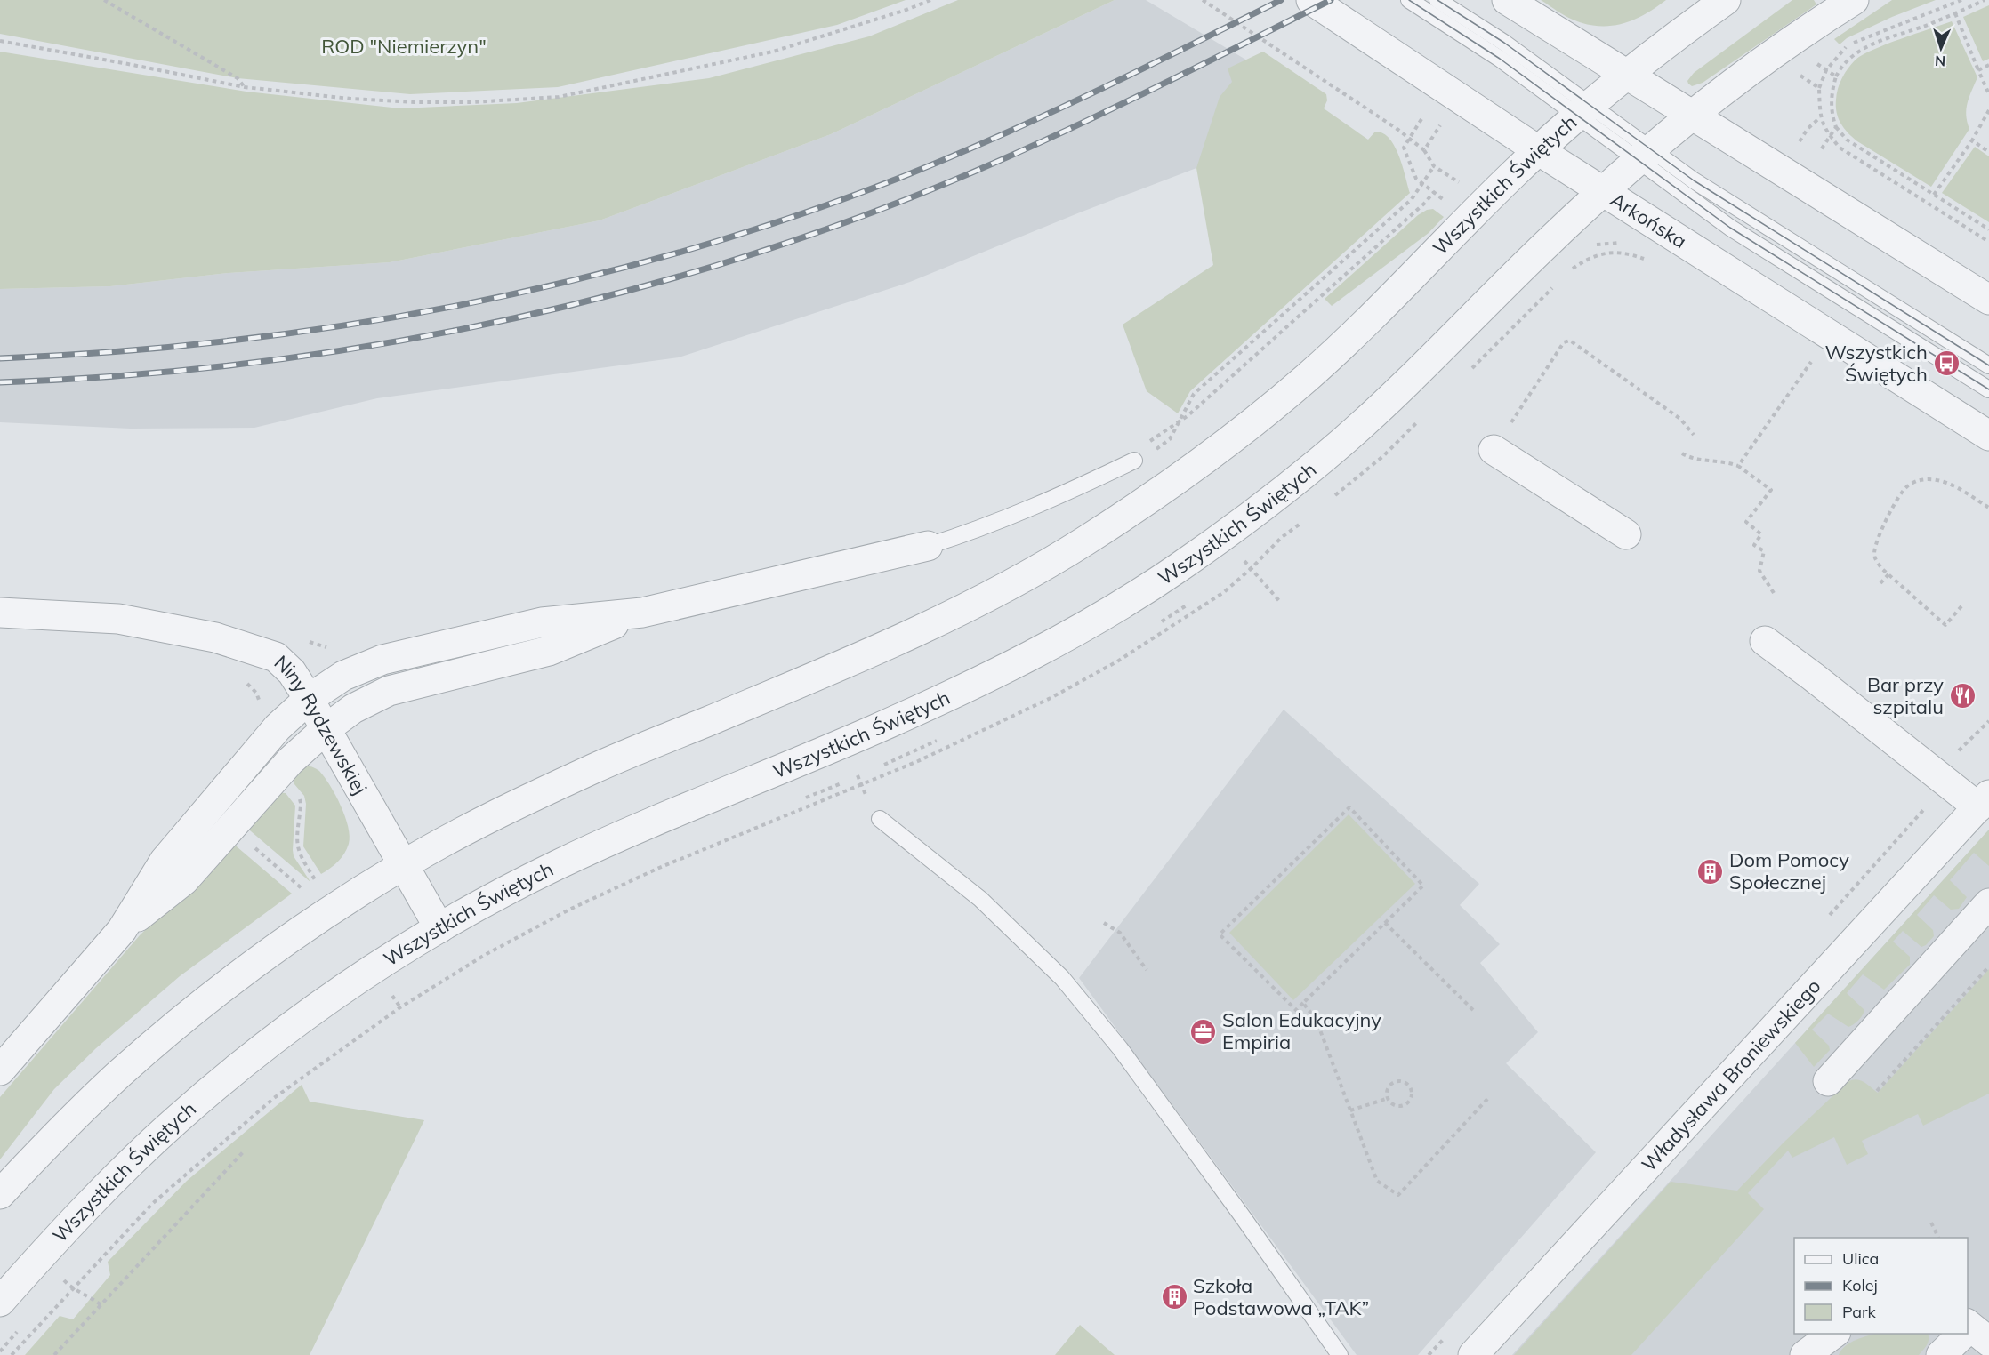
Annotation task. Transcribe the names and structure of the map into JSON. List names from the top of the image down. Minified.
{"streets":{"street":["Wszystkich Świętych","Arkońska","Niny Rydzewskiej","Władysława Broniewskiego"]},"crossings":[["Wszystkich Świętych","Arkońska"],["Wszystkich Świętych","Niny Rydzewskiej"]],"parks":["ROD \"Niemierzyn\""],"places":{"bus stop":["Wszystkich Świętych"],"restaurant":["Bar przy szpitalu"],"building":["Dom Pomocy Społecznej","Szkoła Podstawowa „TAK”"],"office":["Salon Edukacyjny Empiria"]},"legend":["Ulica","Kolej","Park"],"north":"bottom"}
